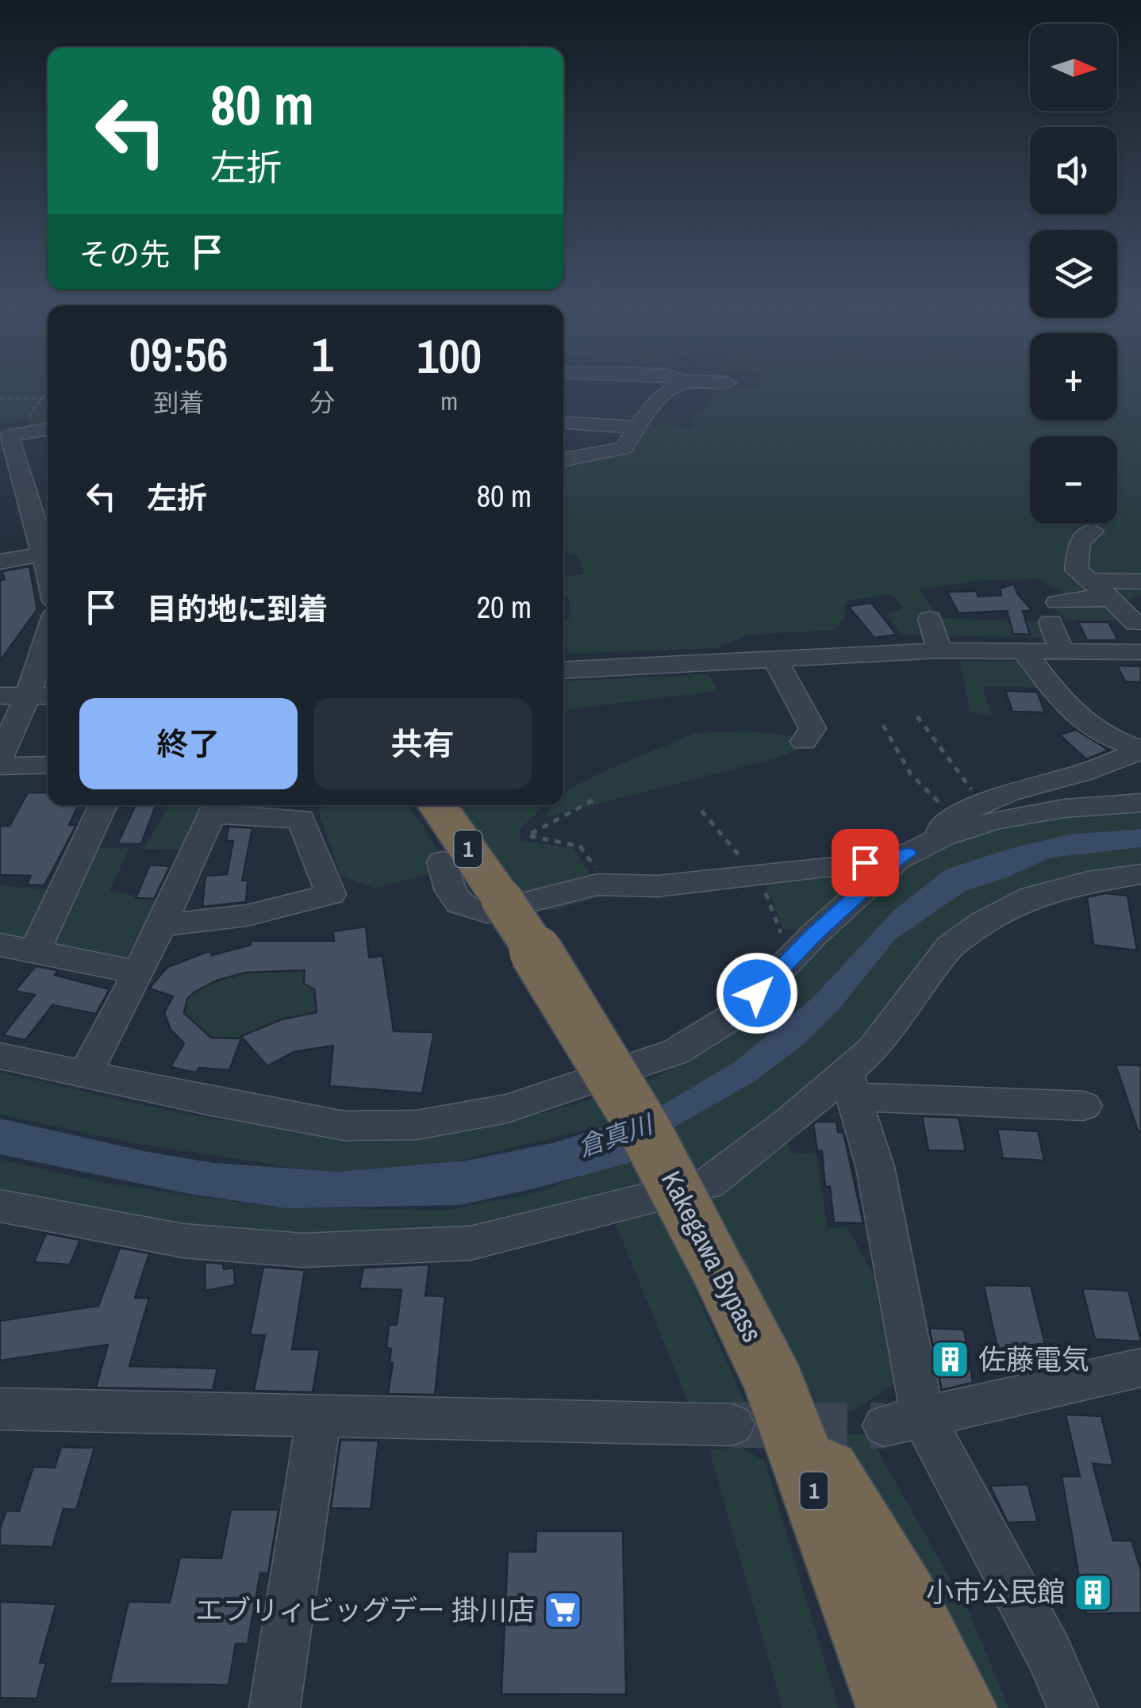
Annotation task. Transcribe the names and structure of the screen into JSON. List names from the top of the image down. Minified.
{"streets":{"highway":["1","Kakegawa Bypass"]},"water":["倉真川"],"places":{"building":["佐藤電気","小市公民館"],"supermarket":["エブリィビッグデー 掛川店"]},"north":"right","page":{"map_buttons":["+","−"],"turn":["80 m","左折"],"then":"その先","eta":["09:56","到着","1","分","100","m"],"list":[{"name":"左折","value":"80 m"},{"name":"目的地に到着","value":"20 m"}],"buttons":["終了","共有"]}}
